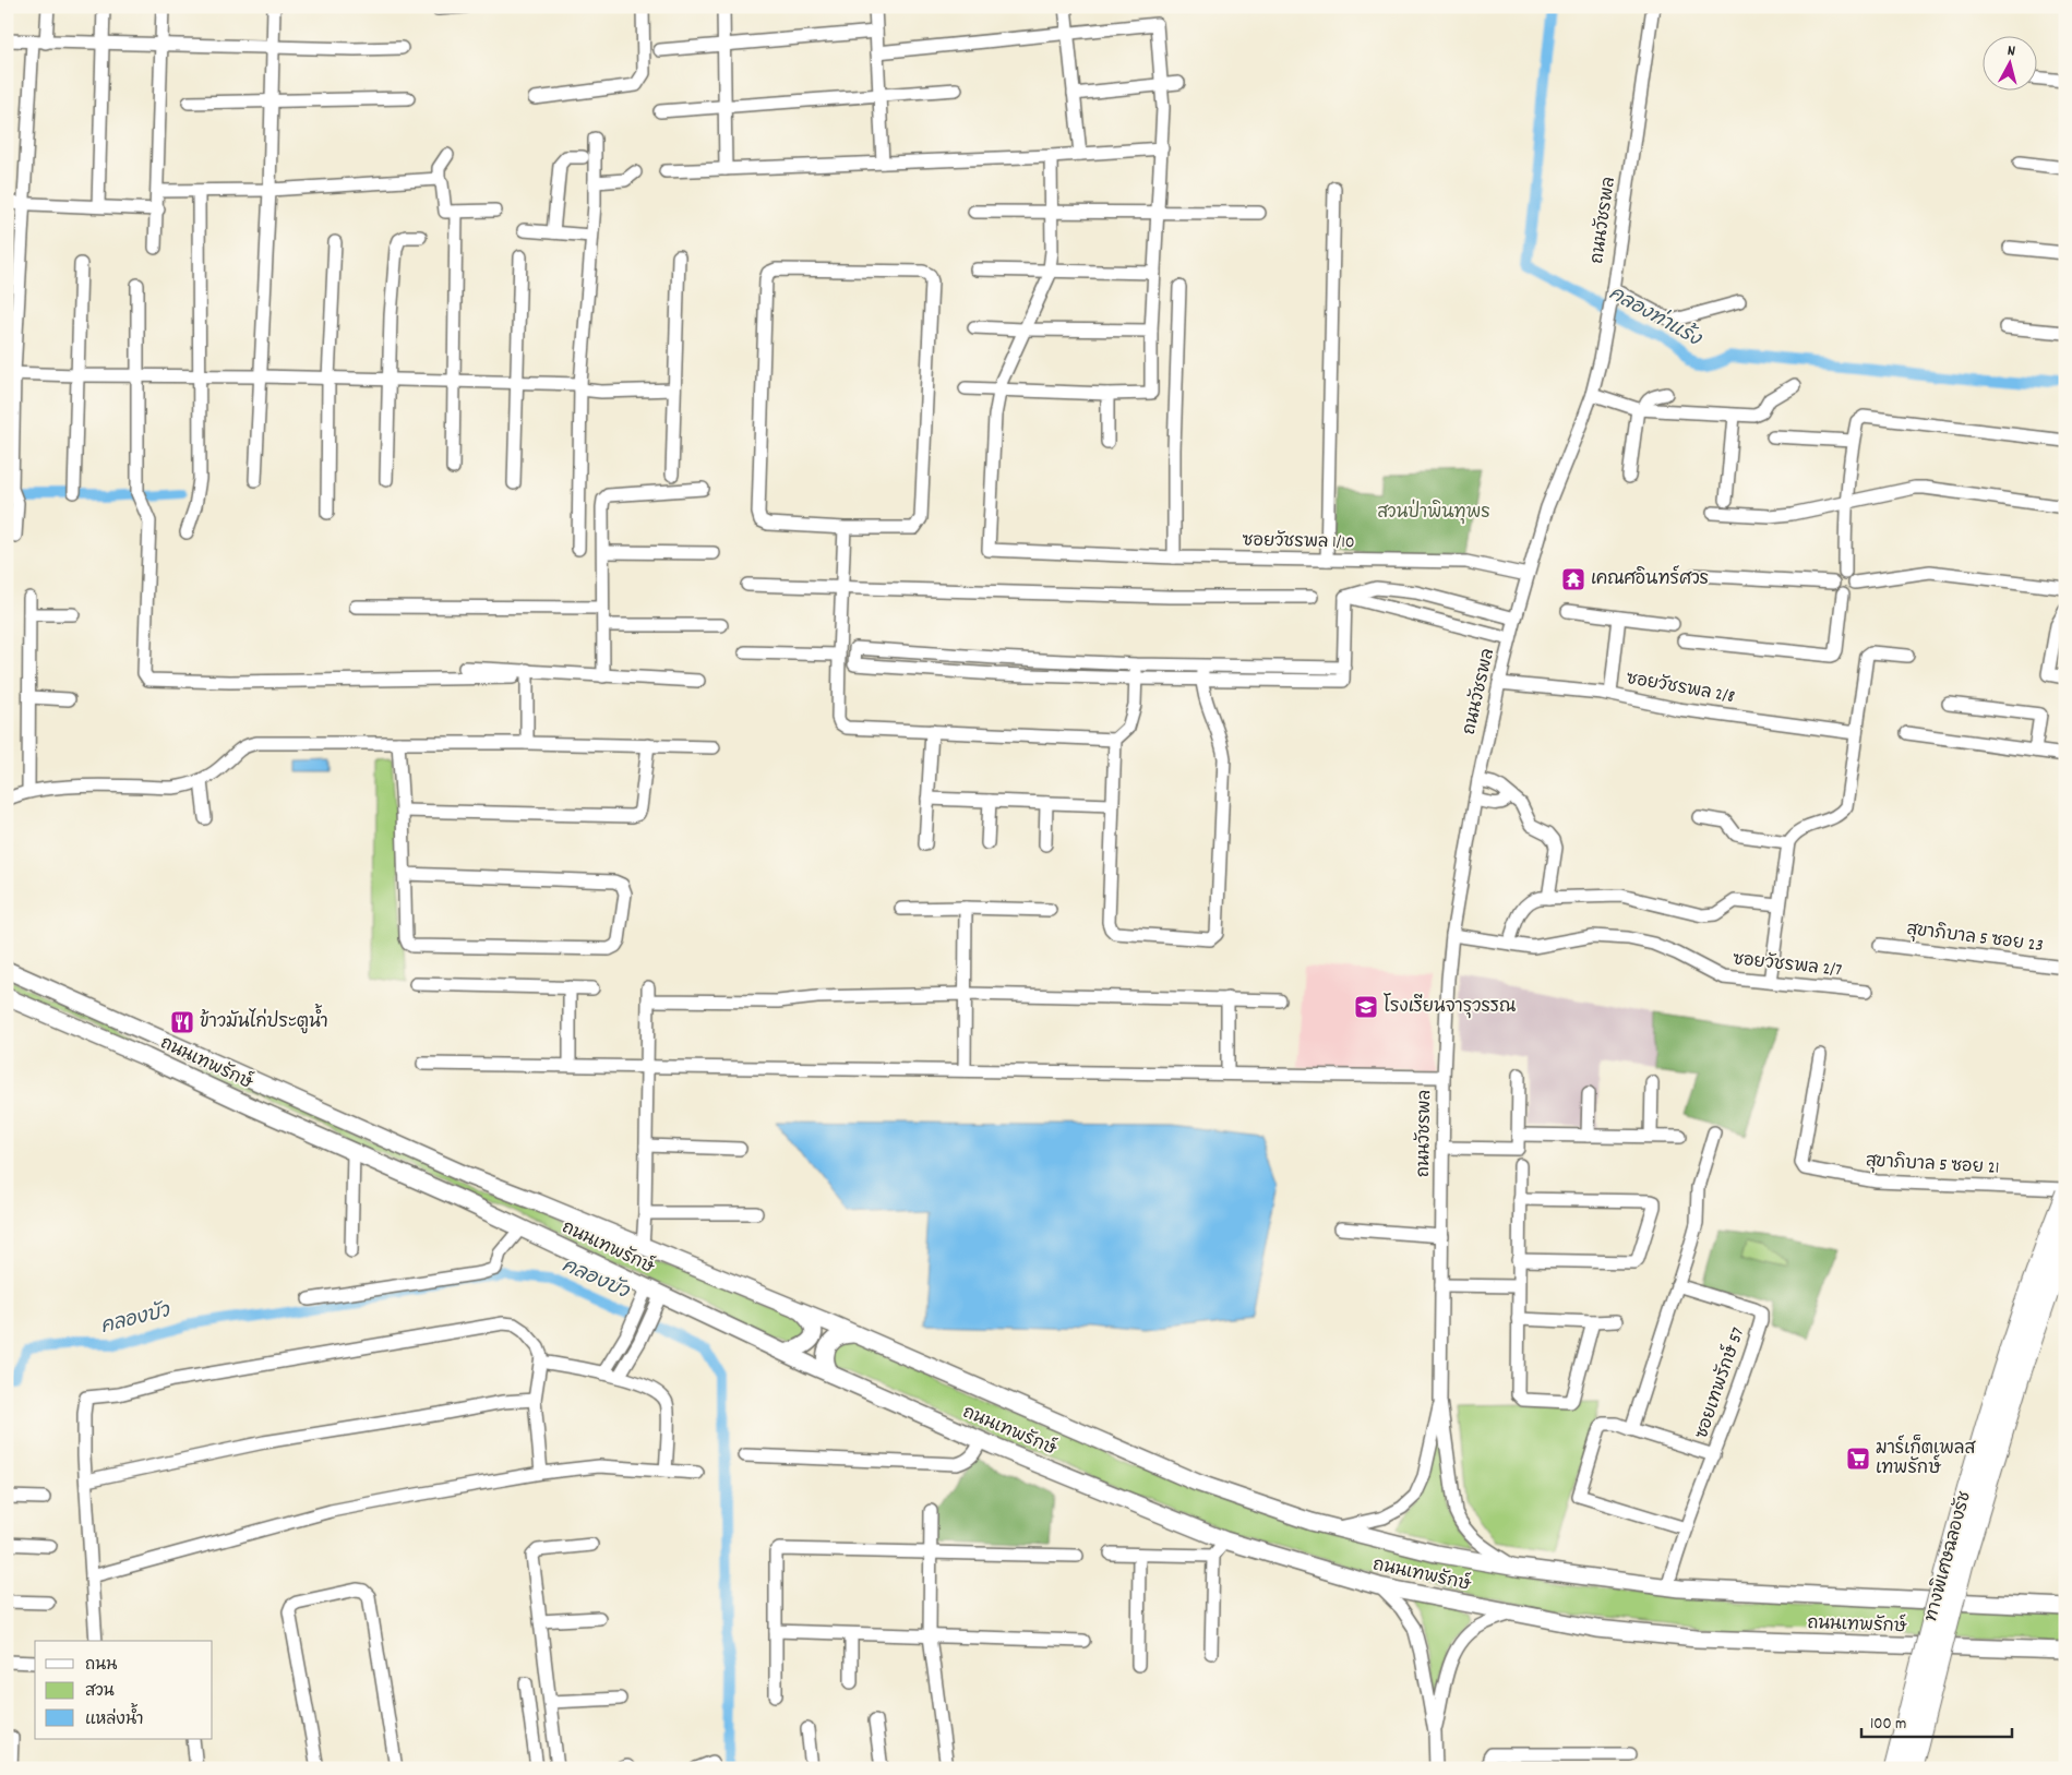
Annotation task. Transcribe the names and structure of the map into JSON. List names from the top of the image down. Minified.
{"streets":{"highway":["ทางพิเศษฉลองรัช"],"main road":["ถนนเทพรักษ์"],"street":["ถนนวัชรพล","ซอยวัชรพล 1/10","ซอยวัชรพล 2/8","สุขาภิบาล 5 ซอย 23","ซอยวัชรพล 2/7","สุขาภิบาล 5 ซอย 21","ซอยเทพรักษ์ 57"]},"crossings":[["ถนนวัชรพล","ซอยวัชรพล 1/10"],["ถนนวัชรพล","ซอยวัชรพล 2/8"],["ถนนวัชรพล","ซอยวัชรพล 2/7"],["ถนนวัชรพล","ถนนเทพรักษ์"],["ถนนเทพรักษ์","ซอยเทพรักษ์ 57"]],"water":["คลองท่าแร้ง","คลองบัว"],"parks":["สวนป่าพินทุพร"],"places":{"temple":["เคณศอินทร์ศวร"],"school or university":["โรงเรียนจารุวรรณ"],"restaurant":["ข้าวมันไก่ประตูน้ำ"],"supermarket":["มาร์เก็ตเพลส เทพรักษ์"]},"legend":["ถนน","สวน","แหล่งน้ำ"],"scale_bar":"100 m","north":"top"}
